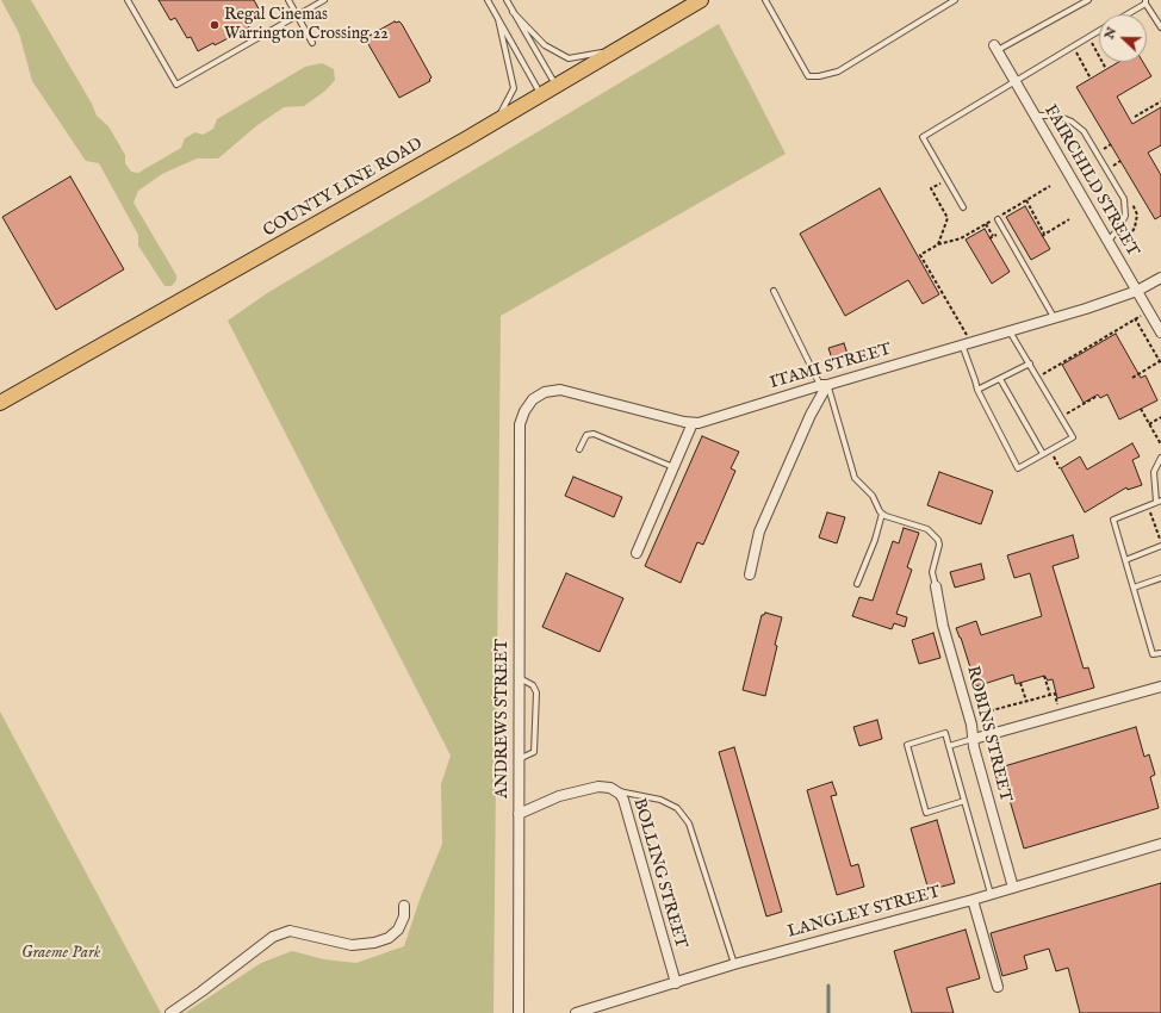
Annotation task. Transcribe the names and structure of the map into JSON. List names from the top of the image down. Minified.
{"streets":{"main road":["COUNTY LINE ROAD"],"street":["FAIRCHILD STREET","ITAMI STREET","ANDREWS STREET","ROBINS STREET","BOLLING STREET","LANGLEY STREET"]},"crossings":[["FAIRCHILD STREET","ITAMI STREET"],["ITAMI STREET","ANDREWS STREET"],["ANDREWS STREET","BOLLING STREET"],["ROBINS STREET","LANGLEY STREET"],["BOLLING STREET","LANGLEY STREET"]],"parks":["Graeme Park"],"places":["Regal Cinemas Warrington Crossing 22"],"north":"left"}
